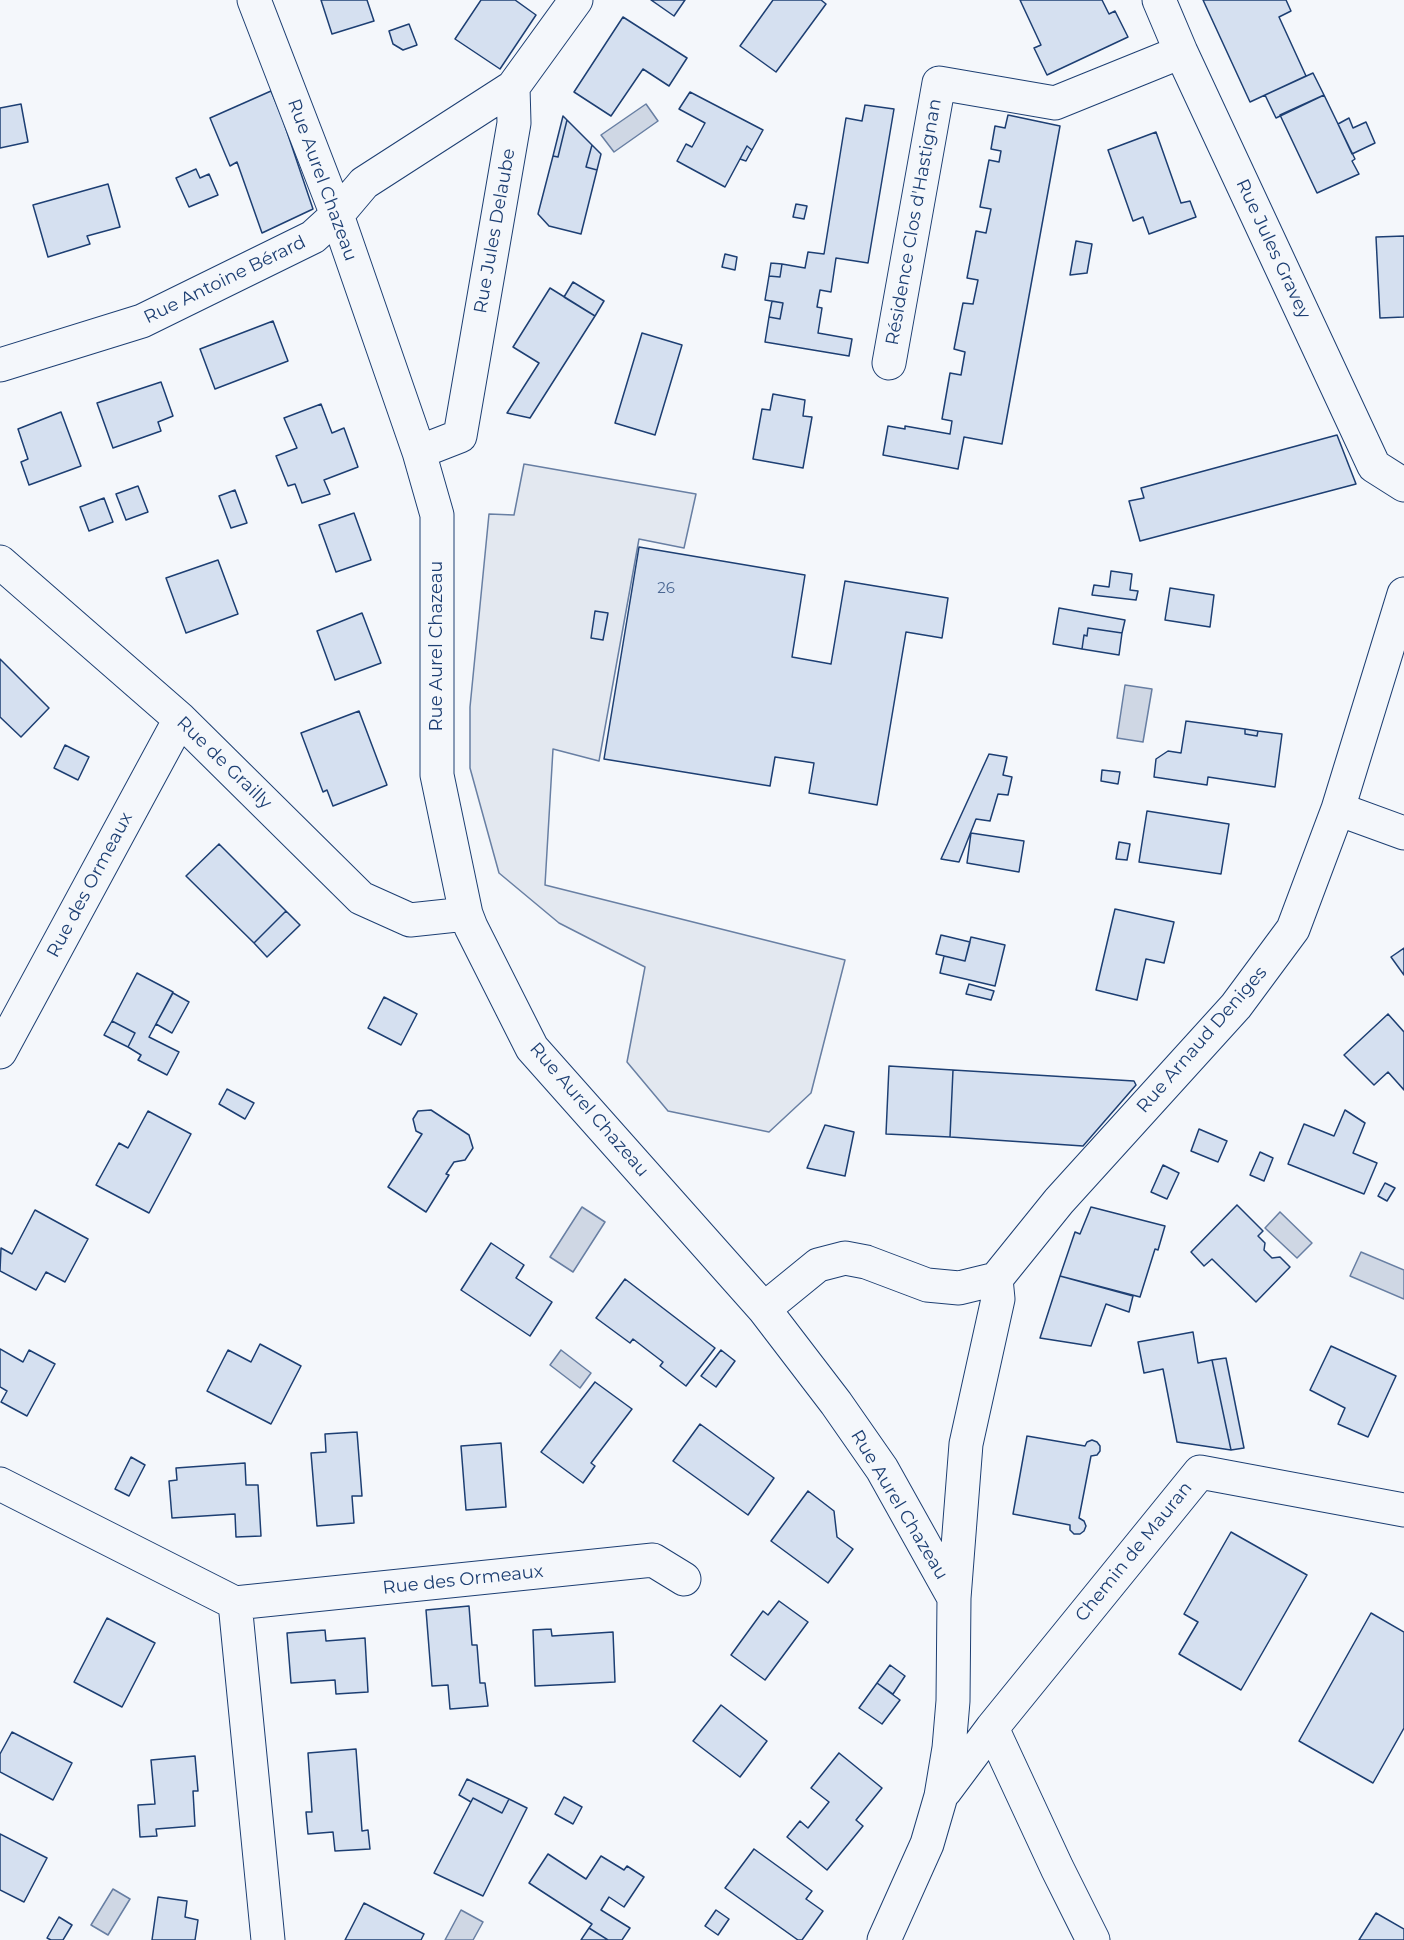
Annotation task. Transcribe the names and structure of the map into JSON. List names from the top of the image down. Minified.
{"streets":{"street":["Rue Aurel Chazeau","Résidence Clos d'Hastignan","Rue Jules Delaube","Rue Jules Gravey","Rue Antoine Bérard","Rue de Grailly","Rue des Ormeaux","Rue Arnaud Deniges","Chemin de Mauran"]},"crossings":[["Rue Aurel Chazeau","Rue Jules Delaube"],["Rue Aurel Chazeau","Rue Antoine Bérard"],["Rue Aurel Chazeau","Rue de Grailly"],["Rue Aurel Chazeau","Chemin de Mauran"],["Résidence Clos d'Hastignan","Rue Jules Gravey"],["Rue Jules Delaube","Rue Antoine Bérard"],["Rue de Grailly","Rue des Ormeaux"]],"house_numbers":["26"]}
